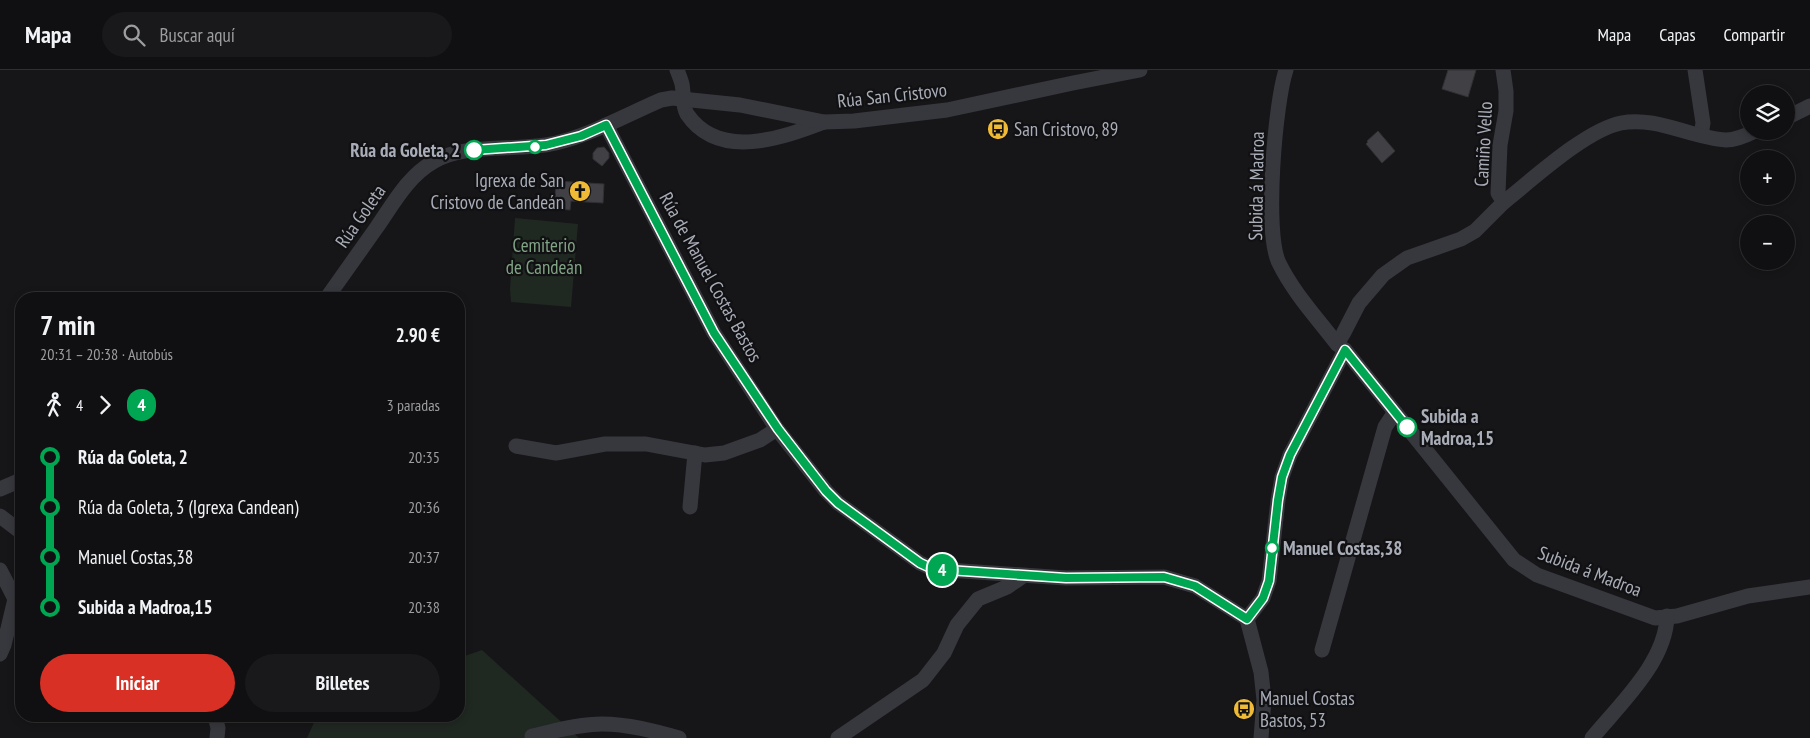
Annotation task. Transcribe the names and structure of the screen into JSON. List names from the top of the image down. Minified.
{"streets":{"street":["Rúa San Cristovo","Camiño Vello","Subida á Madroa","Rúa Goleta","Rúa de Manuel Costas Bastos"]},"crossings":[["Rúa San Cristovo","Rúa Goleta"],["Rúa San Cristovo","Rúa de Manuel Costas Bastos"],["Camiño Vello","Subida á Madroa"],["Rúa Goleta","Rúa de Manuel Costas Bastos"]],"parks":["Cemiterio de Candeán"],"places":{"bus stop":["San Cristovo, 89","Manuel Costas Bastos, 53"],"other":["Rúa da Goleta, 2","Subida a Madroa,15","Manuel Costas,38"],"church":["Igrexa de San Cristovo de Candeán"]},"lines":["bus line 4"],"page":{"header":"Mapa","search":"Buscar aquí","nav":["Mapa","Capas","Compartir"],"on_map":"4","map_buttons":["+","−"],"heading":["7 min","20:31 – 20:38 · Autobús","2.90 €"],"legs":["4","4","3 paradas"],"list":[{"name":"Rúa da Goleta, 2","value":"20:35"},{"name":"Rúa da Goleta, 3 (Igrexa Candean)","value":"20:36"},{"name":"Manuel Costas,38","value":"20:37"},{"name":"Subida a Madroa,15","value":"20:38"}],"buttons":["Iniciar","Billetes"]}}
